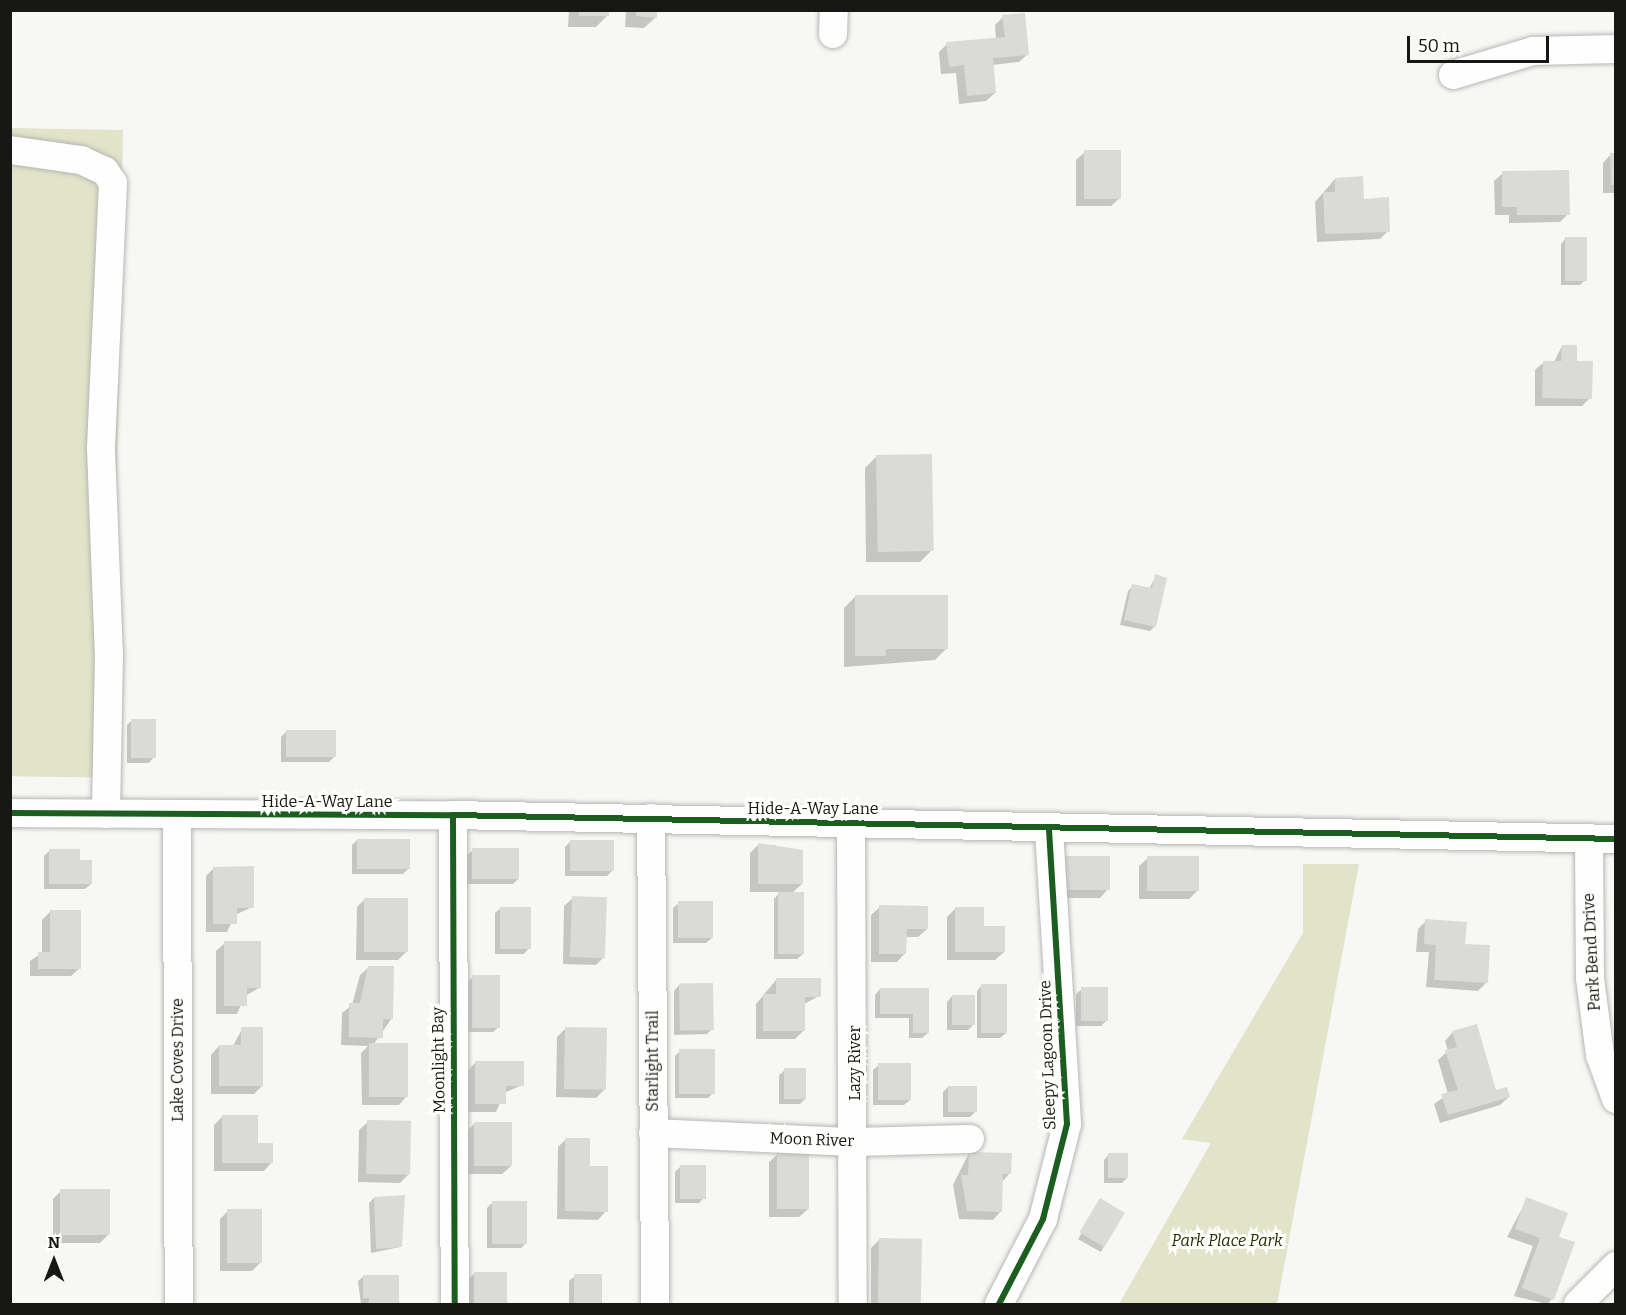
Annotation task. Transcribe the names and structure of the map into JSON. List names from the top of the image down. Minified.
{"streets":{"street":["Hide-A-Way Lane","Park Bend Drive","Sleepy Lagoon Drive","Lake Coves Drive","Moonlight Bay","Starlight Trail","Lazy River","Moon River"]},"crossings":[["Hide-A-Way Lane","Park Bend Drive"],["Hide-A-Way Lane","Sleepy Lagoon Drive"],["Hide-A-Way Lane","Lake Coves Drive"],["Hide-A-Way Lane","Moonlight Bay"],["Hide-A-Way Lane","Starlight Trail"],["Hide-A-Way Lane","Lazy River"],["Starlight Trail","Moon River"],["Lazy River","Moon River"]],"parks":["Park Place Park"],"scale_bar":"50 m","north":"top"}
